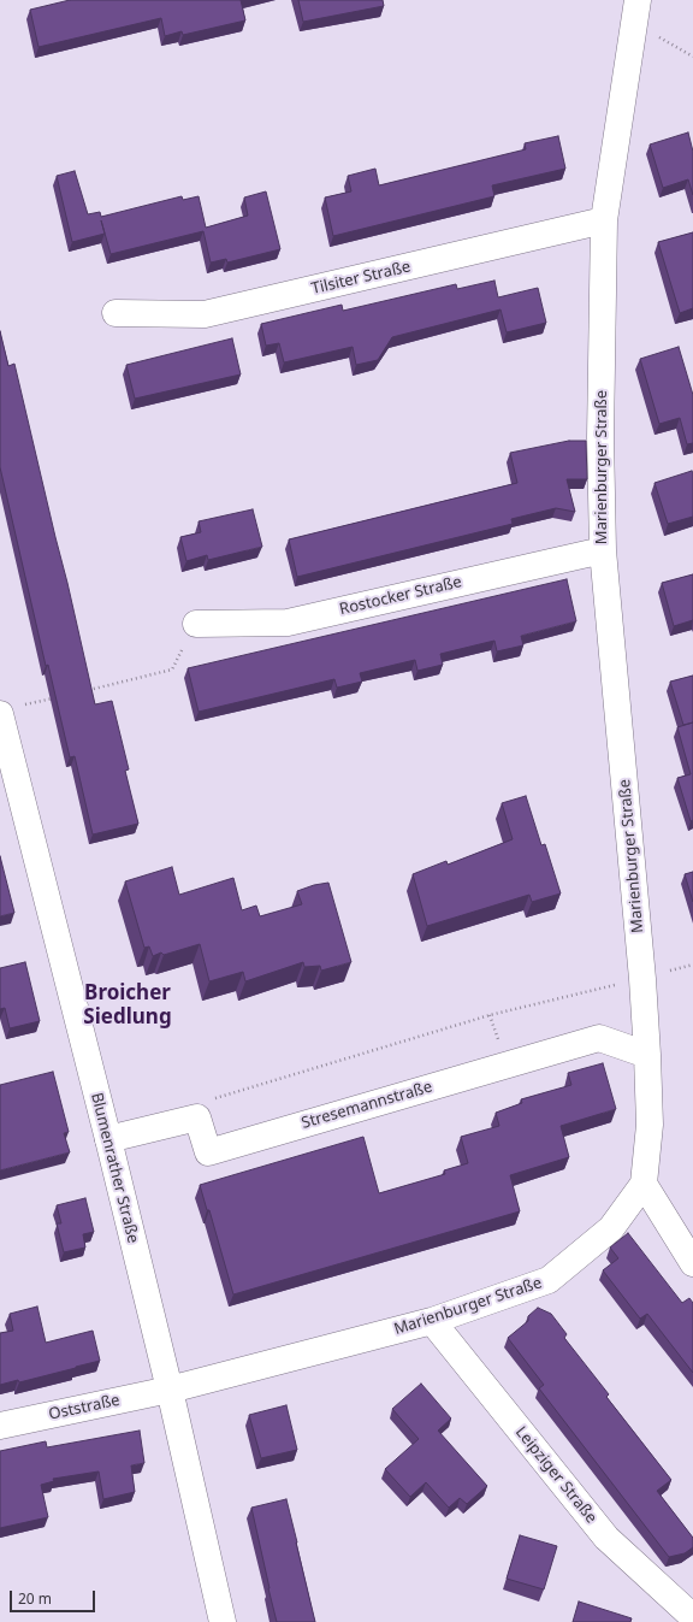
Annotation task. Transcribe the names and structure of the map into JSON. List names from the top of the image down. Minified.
{"streets":{"street":["Tilsiter Straße","Marienburger Straße","Rostocker Straße","Stresemannstraße","Blumenrather Straße","Oststraße","Leipziger Straße"]},"crossings":[["Tilsiter Straße","Marienburger Straße"],["Marienburger Straße","Rostocker Straße"],["Marienburger Straße","Stresemannstraße"],["Marienburger Straße","Blumenrather Straße"],["Marienburger Straße","Oststraße"],["Marienburger Straße","Leipziger Straße"],["Blumenrather Straße","Oststraße"]],"districts":["Broicher Siedlung"],"scale_bar":"20 m"}
